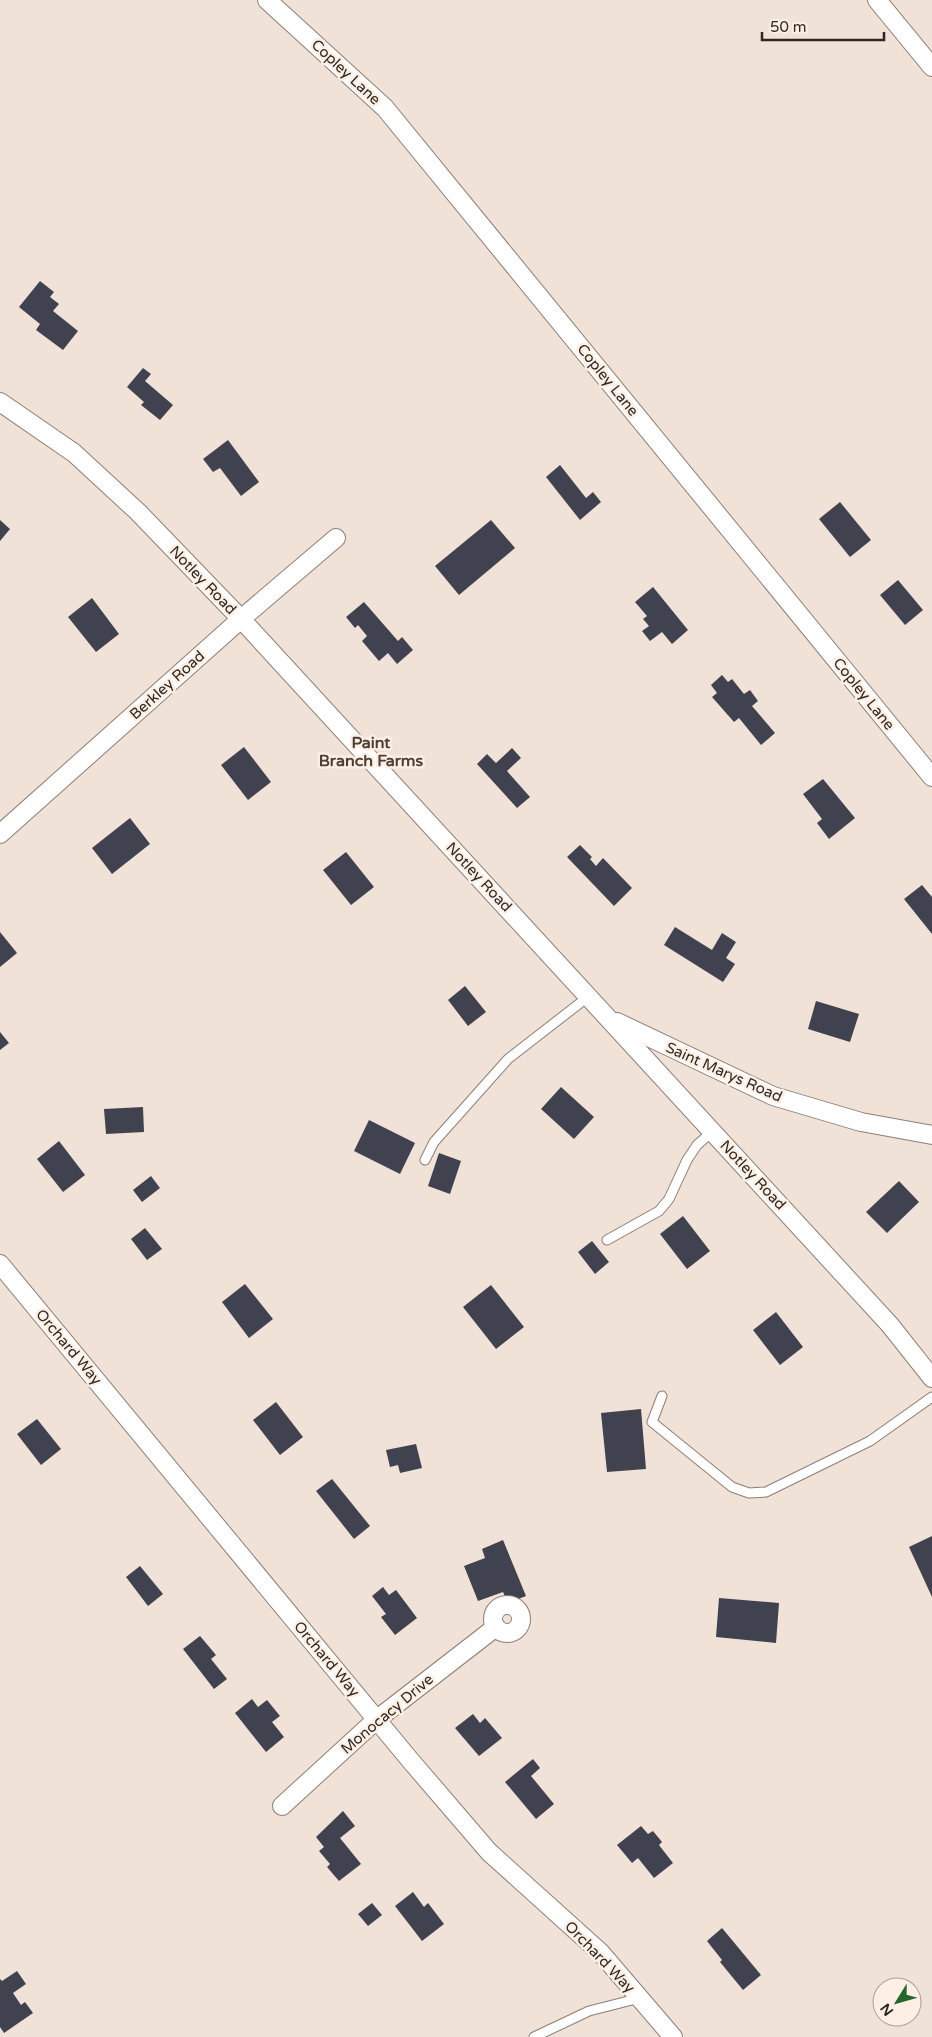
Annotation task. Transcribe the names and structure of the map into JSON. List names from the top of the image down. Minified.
{"streets":{"street":["Copley Lane","Notley Road","Berkley Road","Saint Marys Road","Orchard Way","Monocacy Drive"]},"crossings":[["Notley Road","Berkley Road"],["Notley Road","Saint Marys Road"],["Orchard Way","Monocacy Drive"]],"districts":["Paint Branch Farms"],"scale_bar":"50 m","north":"bottom left"}
